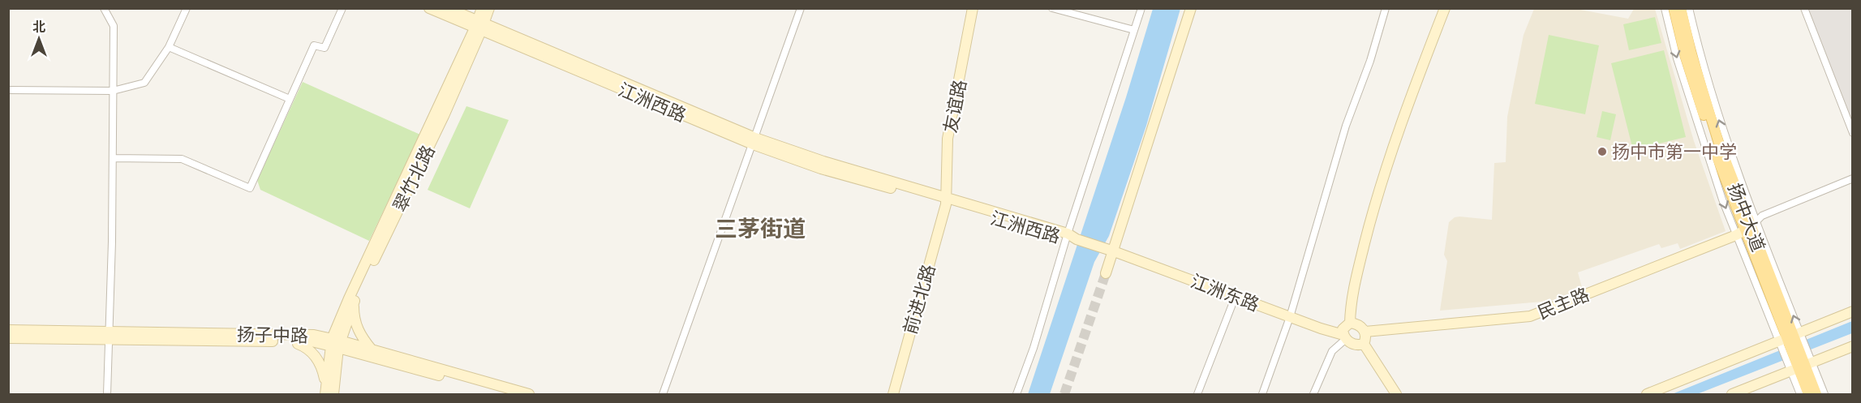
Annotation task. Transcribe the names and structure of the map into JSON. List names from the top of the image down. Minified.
{"streets":{"main road":["江洲西路","友谊路","翠竹北路","扬中大道","江洲东路","前进北路","民主路","扬子中路"]},"crossings":[["江洲西路","友谊路"],["江洲西路","翠竹北路"],["江洲西路","江洲东路"],["江洲西路","前进北路"],["友谊路","前进北路"],["翠竹北路","扬子中路"],["扬中大道","民主路"],["江洲东路","民主路"]],"districts":["三茅街道"],"places":["扬中市第一中学"],"north":"top"}
